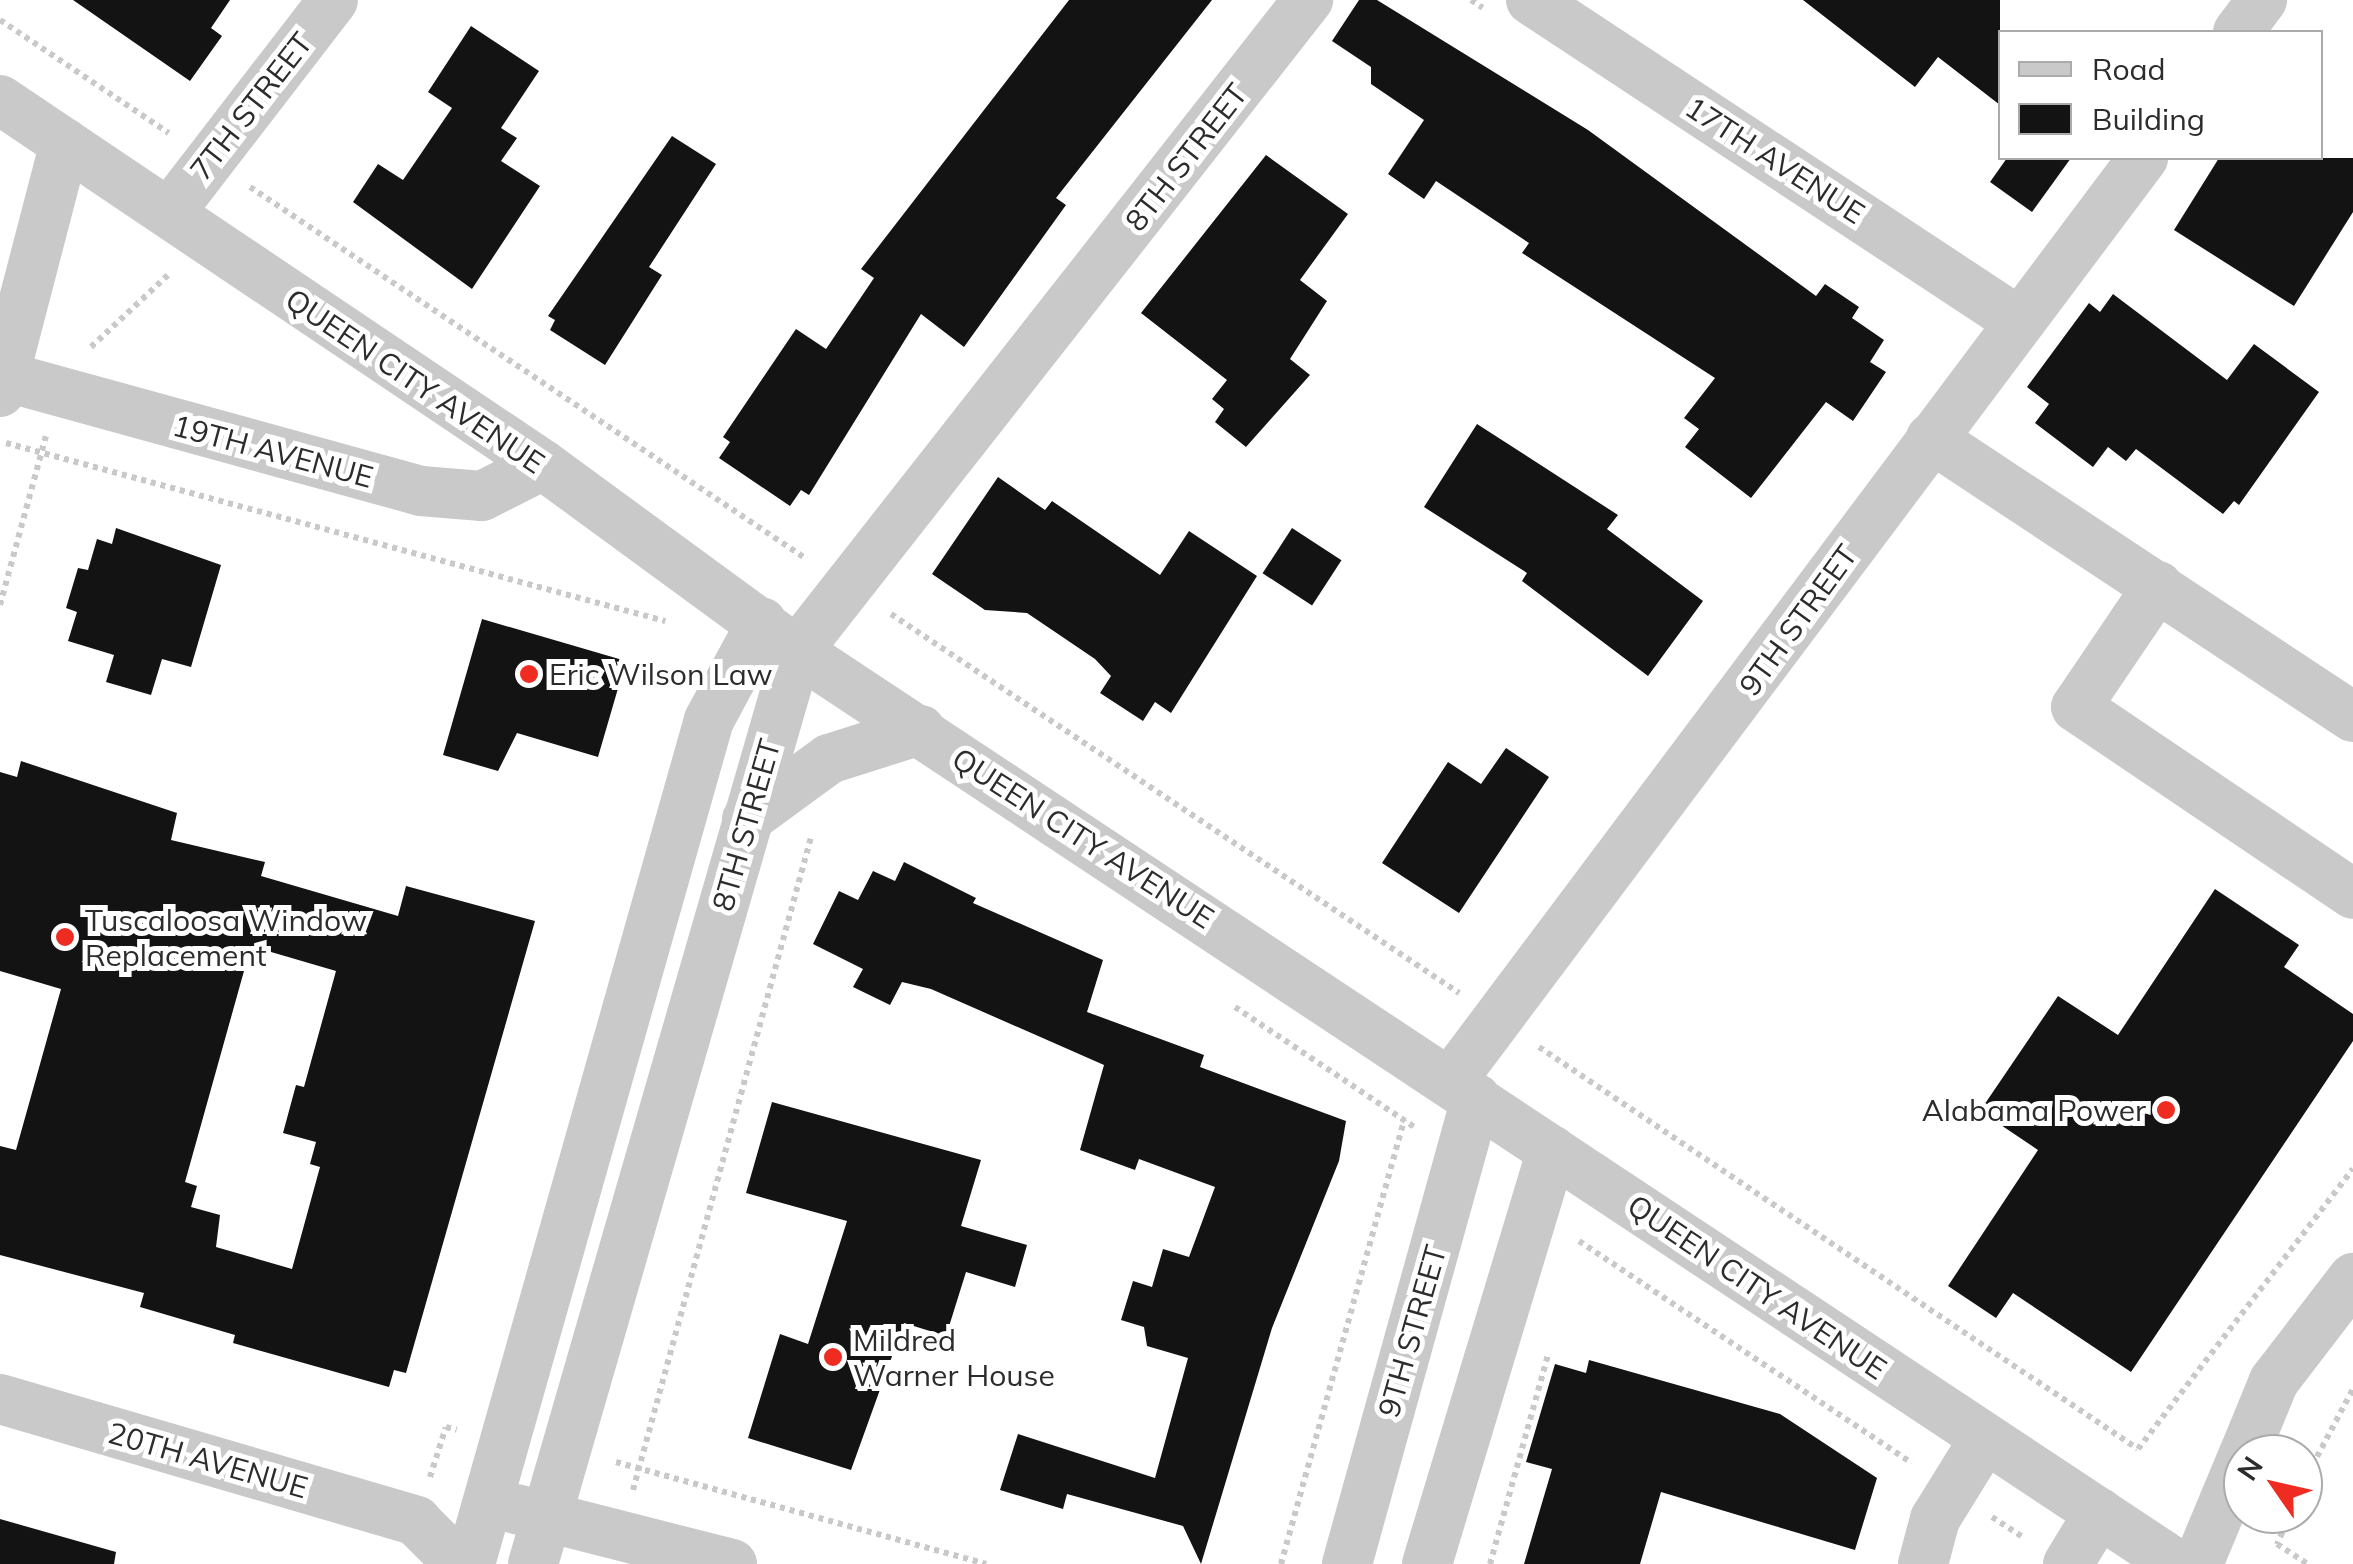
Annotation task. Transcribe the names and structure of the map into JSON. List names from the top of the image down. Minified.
{"streets":{"street":["7TH STREET","8TH STREET","17TH AVENUE","QUEEN CITY AVENUE","19TH AVENUE","9TH STREET","20TH AVENUE"]},"crossings":[["7TH STREET","QUEEN CITY AVENUE"],["8TH STREET","QUEEN CITY AVENUE"],["17TH AVENUE","9TH STREET"],["QUEEN CITY AVENUE","19TH AVENUE"],["QUEEN CITY AVENUE","9TH STREET"]],"places":["Eric Wilson Law","Tuscaloosa Window Replacement","Alabama Power","Mildred Warner House"],"legend":["Road","Building"],"north":"top left"}
